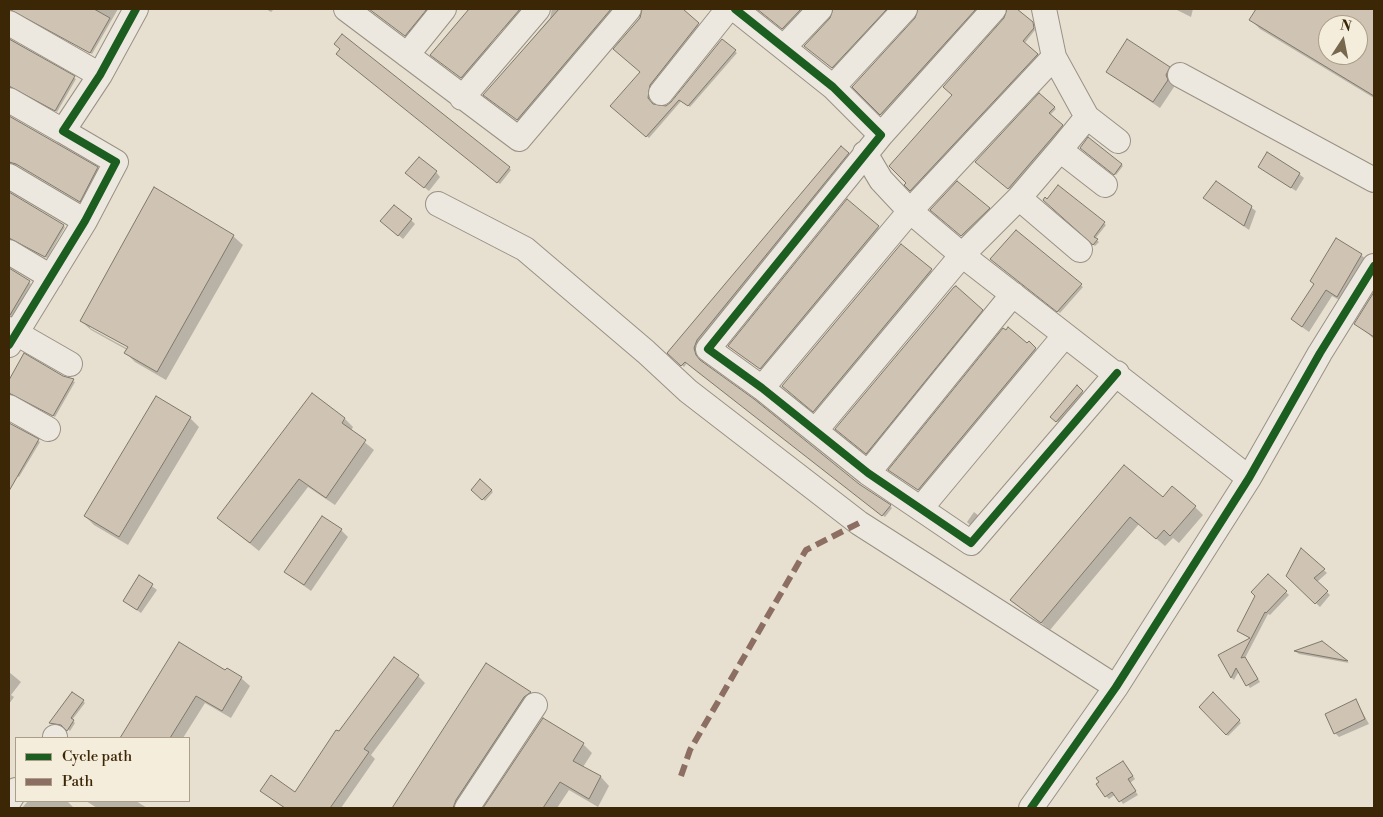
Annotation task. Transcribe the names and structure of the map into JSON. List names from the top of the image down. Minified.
{"legend":["Cycle path","Path"],"north":"top"}
